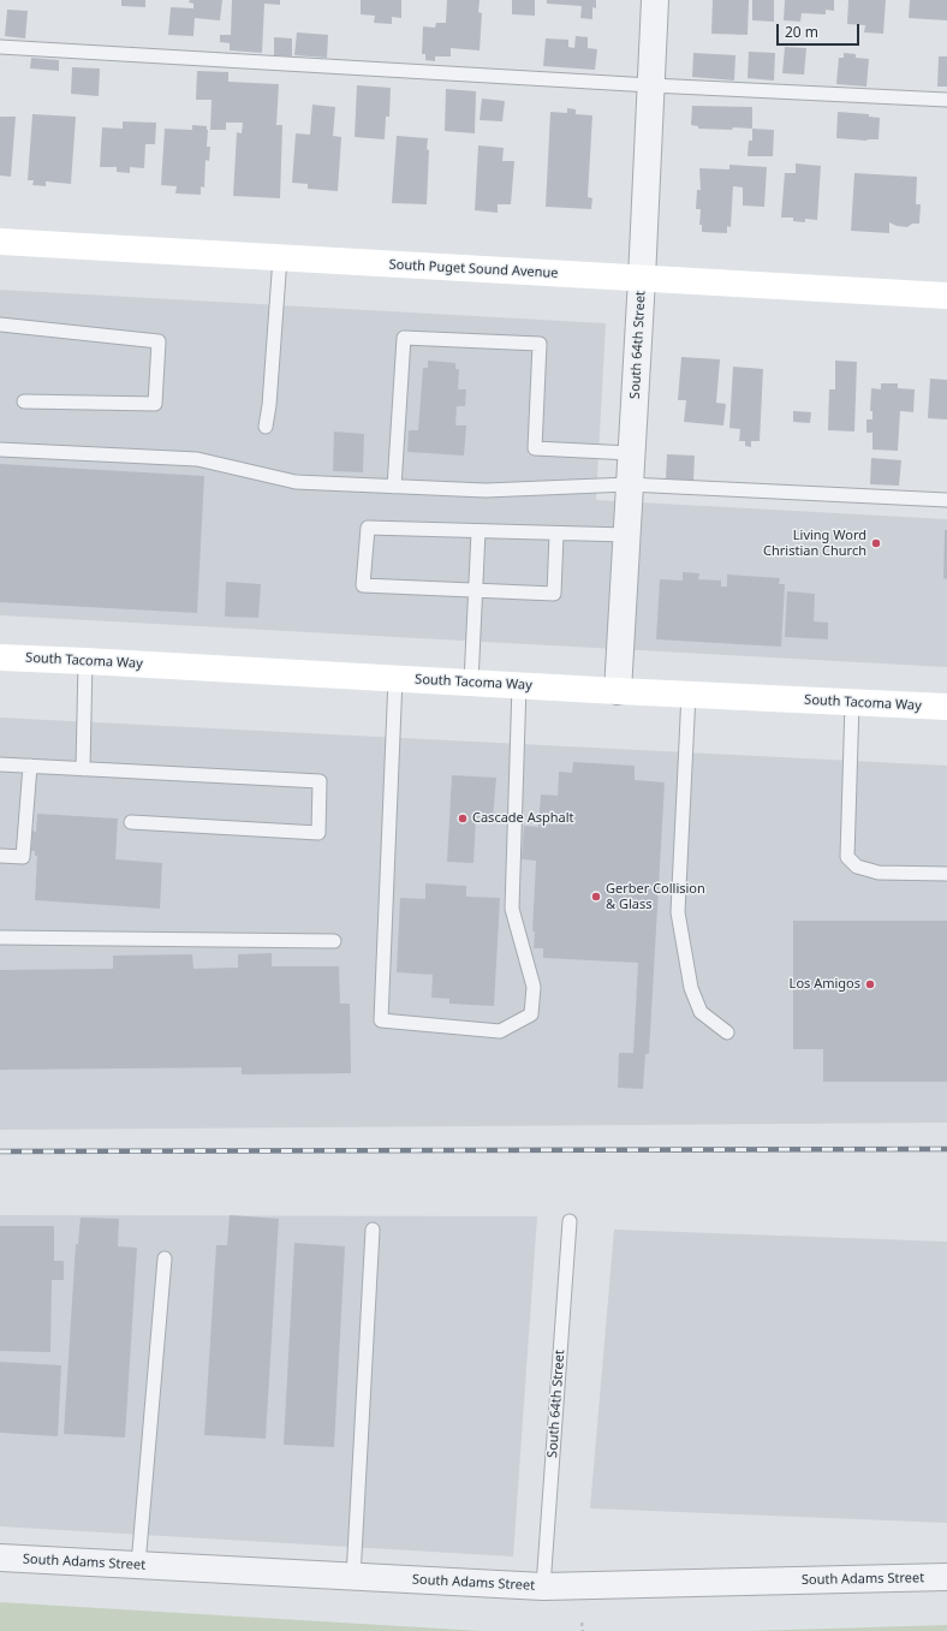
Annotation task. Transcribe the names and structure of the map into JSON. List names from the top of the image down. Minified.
{"streets":{"main road":["South Puget Sound Avenue","South Tacoma Way"],"street":["South 64th Street","South Adams Street"]},"crossings":[["South Puget Sound Avenue","South 64th Street"],["South 64th Street","South Tacoma Way"],["South 64th Street","South Adams Street"]],"places":["Living Word Christian Church","Cascade Asphalt","Gerber Collision & Glass","Los Amigos"],"scale_bar":"20 m"}
